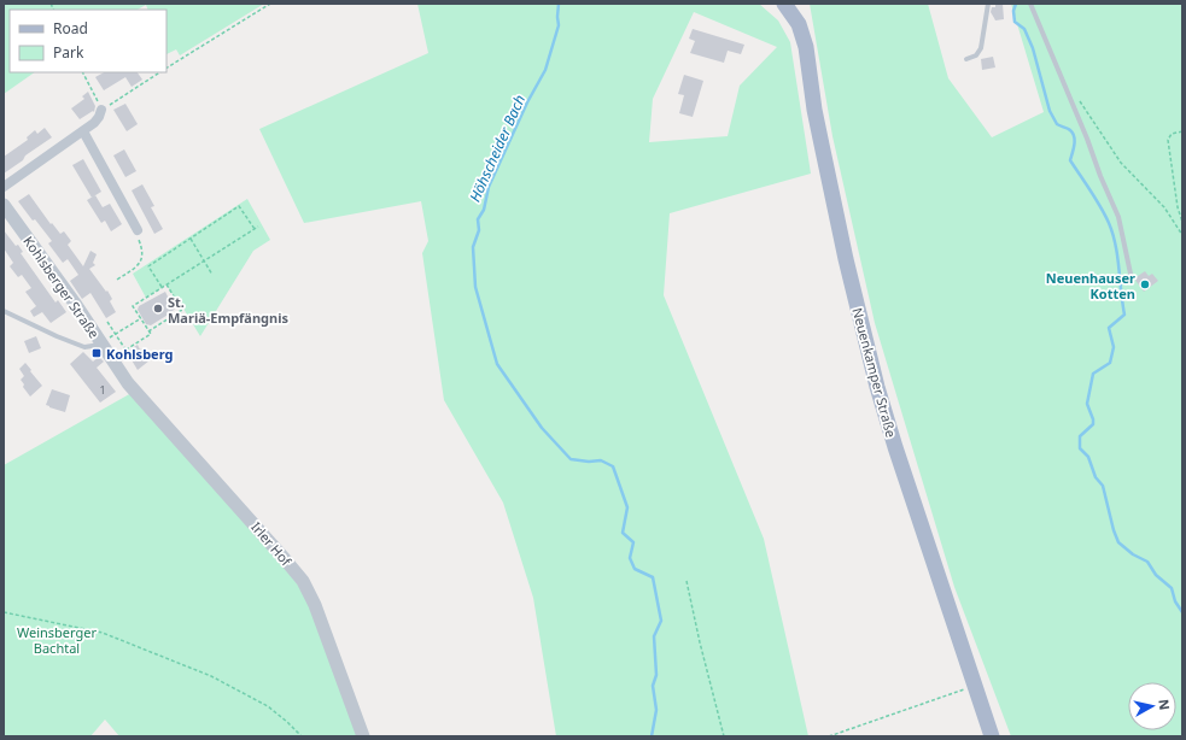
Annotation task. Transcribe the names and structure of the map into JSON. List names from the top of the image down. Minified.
{"streets":{"main road":["Neuenkamper Straße"],"street":["Kohlsberger Straße","Irler Hof"]},"crossings":[["Kohlsberger Straße","Irler Hof"]],"water":["Höhscheider Bach"],"parks":["Weinsberger Bachtal"],"places":{"other":["Neuenhauser Kotten","St. Mariä-Empfängnis"],"transit":["Kohlsberg"]},"house_numbers":["1"],"legend":["Road","Park"],"north":"right"}
